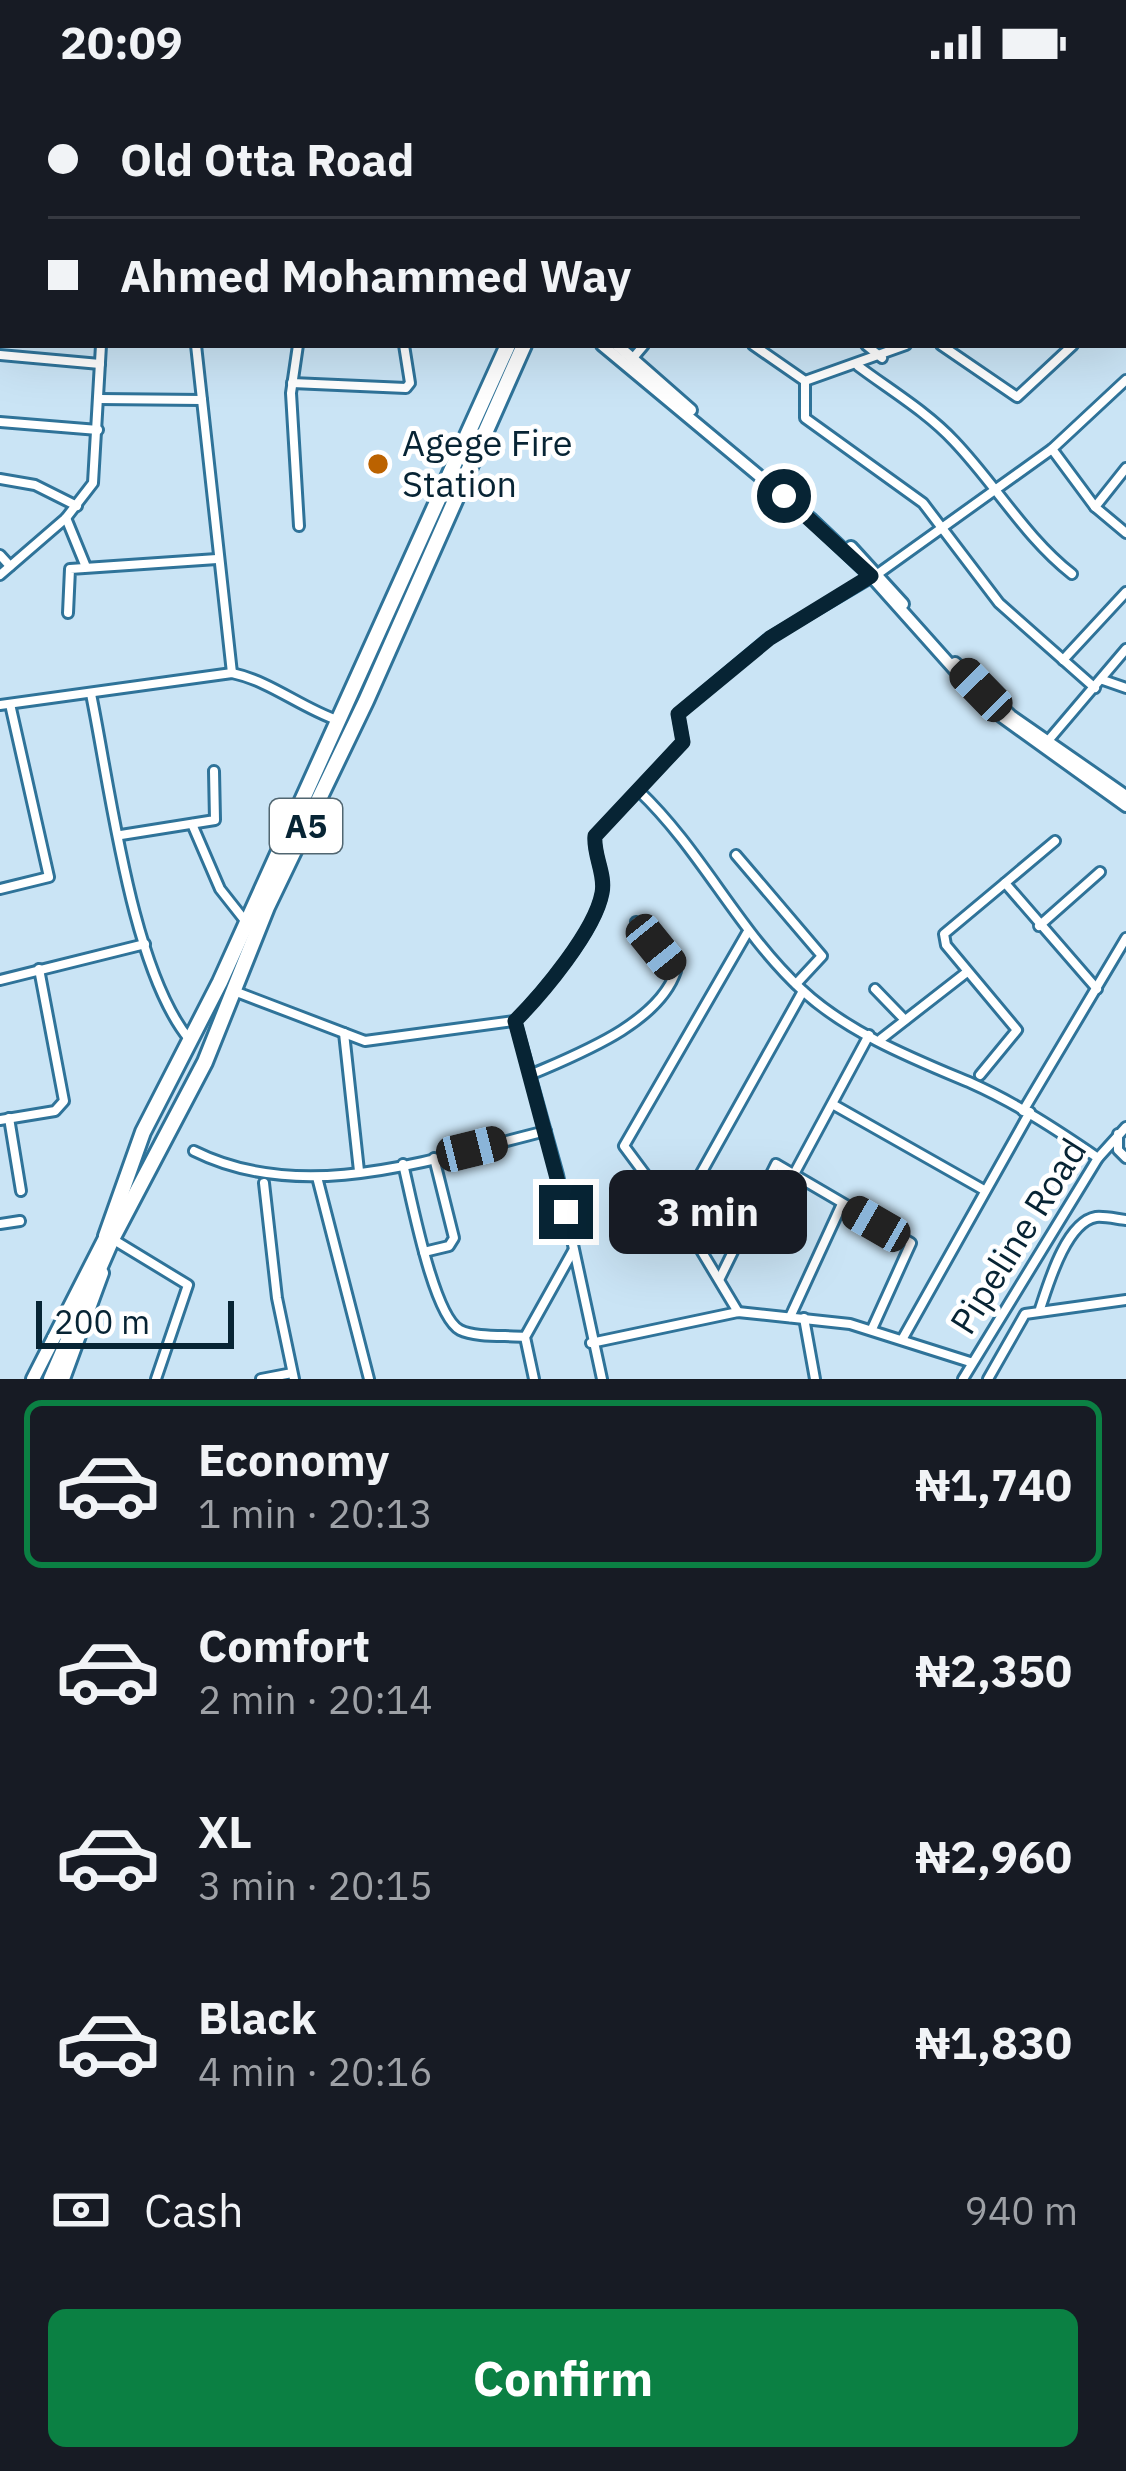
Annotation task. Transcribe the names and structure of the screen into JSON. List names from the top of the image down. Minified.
{"streets":{"highway":["A5"],"street":["Pipeline Road"]},"places":["Agege Fire Station"],"scale_bar":"200 m","page":{"status":"20:09","banner":["Old Otta Road","Ahmed Mohammed Way"],"bubble":"3 min","scale":"200 m","list":[{"name":"Economy","note":"1 min · 20:13","value":"₦1,740"},{"name":"Comfort","note":"2 min · 20:14","value":"₦2,350"},{"name":"XL","note":"3 min · 20:15","value":"₦2,960"},{"name":"Black","note":"4 min · 20:16","value":"₦1,830"}],"pay":["Cash","940 m"],"buttons":"Confirm"}}
